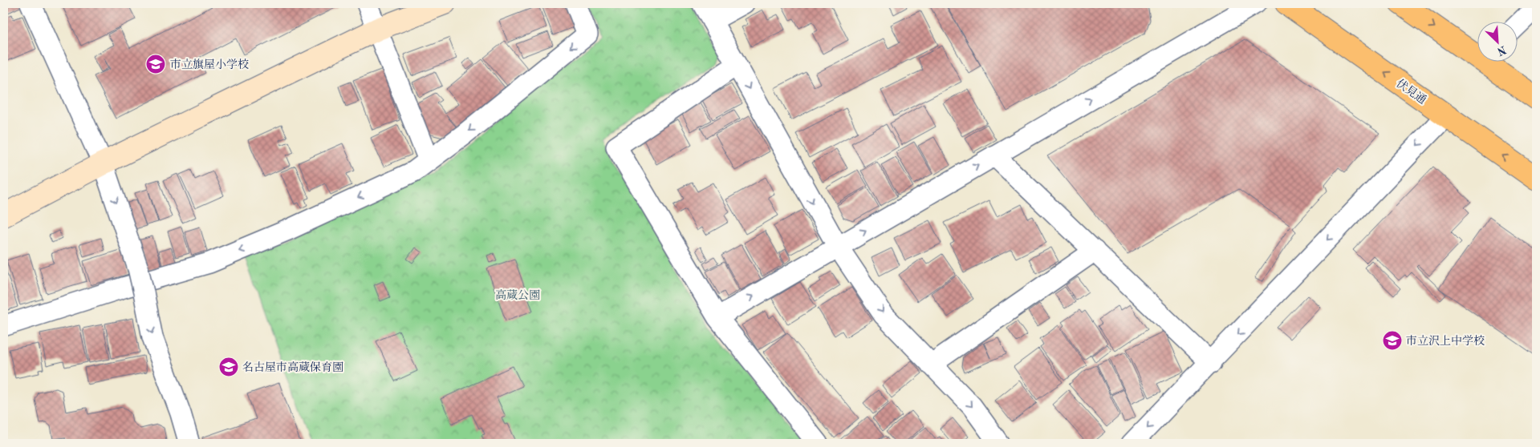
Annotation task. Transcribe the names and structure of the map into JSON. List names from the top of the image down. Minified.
{"streets":{"highway":["伏見通"]},"parks":["高蔵公園"],"places":{"school or university":["市立旗屋小学校","市立沢上中学校","名古屋市高蔵保育園"]},"north":"bottom right"}
